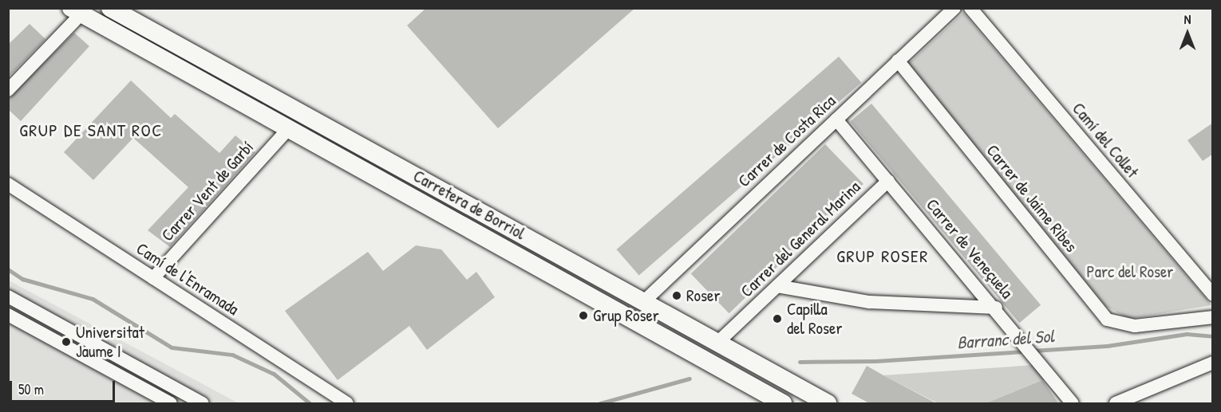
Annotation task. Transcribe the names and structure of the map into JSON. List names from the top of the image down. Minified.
{"streets":{"main road":["Carretera de Borriol"],"street":["Camí del Collet","Carrer de Costa Rica","Carrer Vent de Garbí","Carrer de Jaime Ribes","Carrer del General Marina","Carrer de Veneçuela","Camí de l'Enramada"]},"crossings":[["Carrer de Costa Rica","Carrer de Jaime Ribes"],["Carrer de Costa Rica","Carretera de Borriol"],["Carrer de Costa Rica","Carrer de Veneçuela"],["Carrer Vent de Garbí","Carretera de Borriol"],["Carrer Vent de Garbí","Camí de l'Enramada"],["Carretera de Borriol","Carrer del General Marina"],["Carrer del General Marina","Carrer de Veneçuela"]],"districts":["GRUP DE SANT ROC","GRUP ROSER"],"water":["Barranc del Sol"],"parks":["Parc del Roser"],"places":["Roser","Grup Roser","Capilla del Roser","Universitat Jaume I"],"scale_bar":"50 m","north":"top"}
